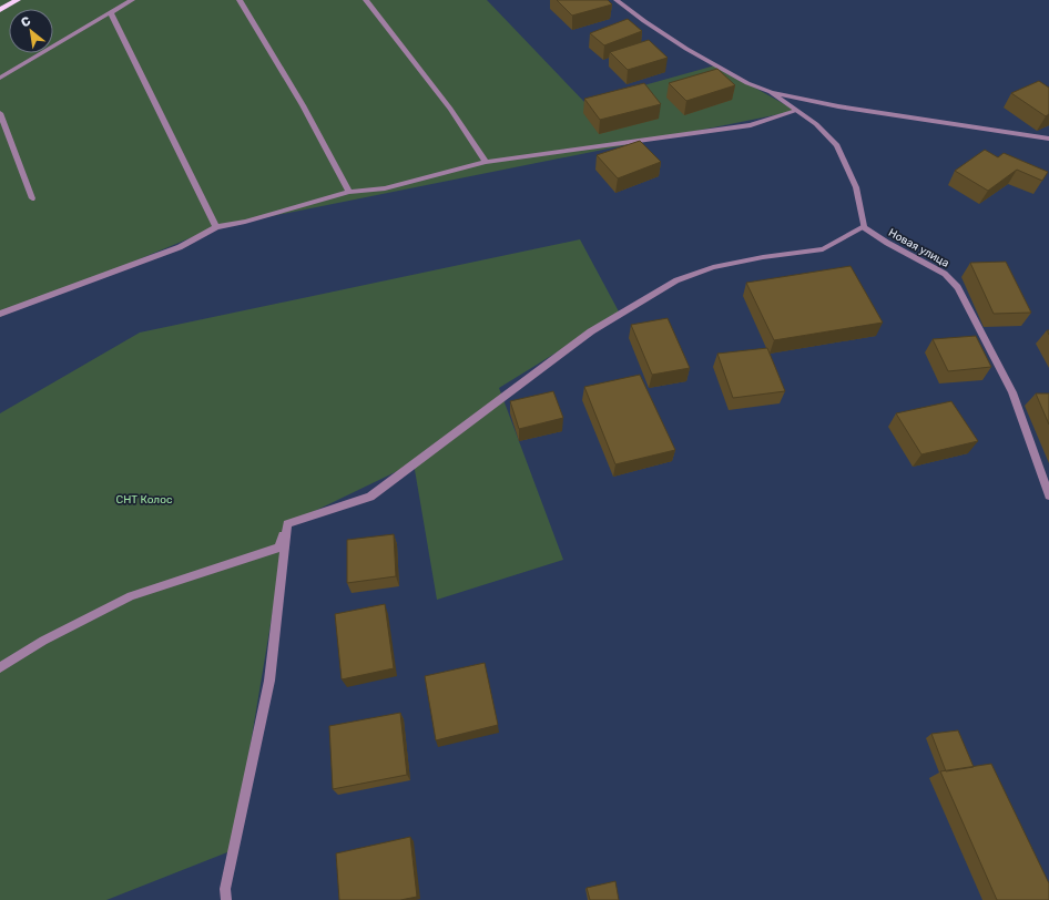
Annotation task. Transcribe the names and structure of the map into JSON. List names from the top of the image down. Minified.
{"streets":{"street":["Новая улица"]},"parks":["СНТ Колос"],"north":"top left"}
